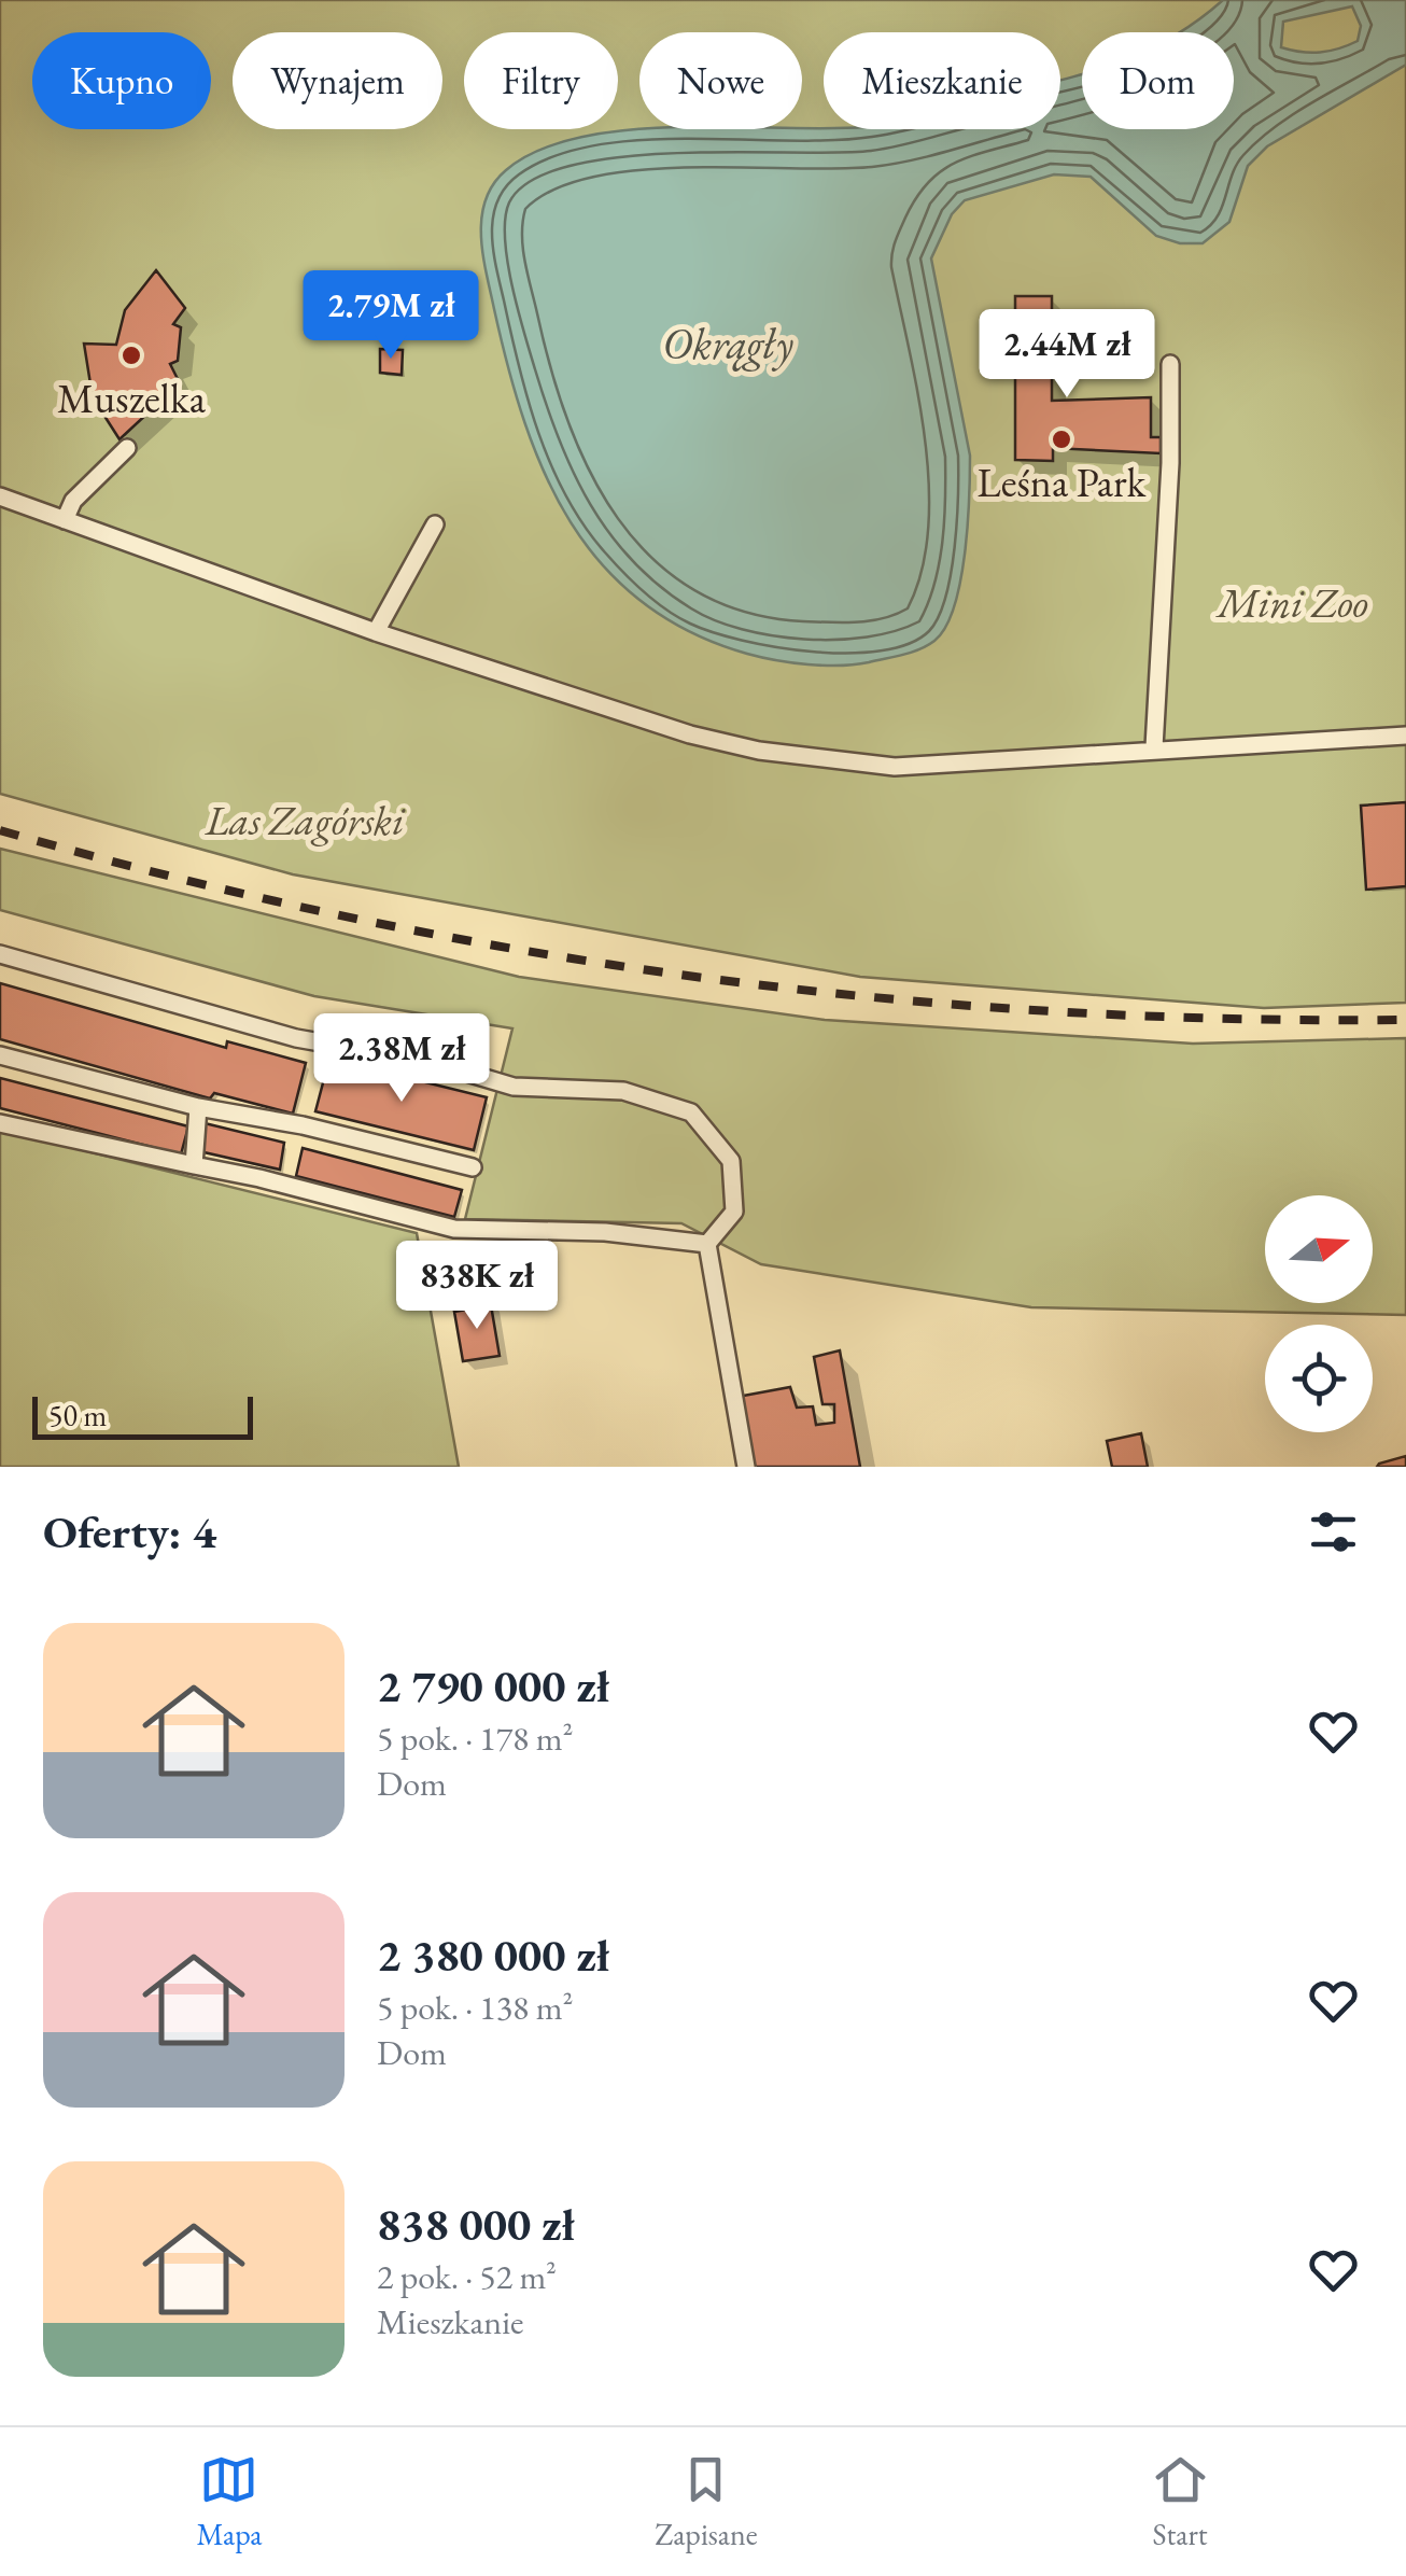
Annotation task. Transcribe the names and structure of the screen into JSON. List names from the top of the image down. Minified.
{"water":["Okrągły"],"parks":["Mini Zoo","Las Zagórski"],"places":["Muszelka","Leśna Park"],"scale_bar":"50 m","north":"right","page":{"chip":["Kupno","Wynajem","Filtry","Nowe","Mieszkanie","Dom"],"price":["2.79M zł","2.44M zł","2.38M zł","838K zł"],"scale":"50 m","heading":"Oferty: 4","list":[{"name":"2 790 000 zł","note":"5 pok. · 178 m² · Dom"},{"name":"2 380 000 zł","note":"5 pok. · 138 m² · Dom"},{"name":"838 000 zł","note":"2 pok. · 52 m² · Mieszkanie"}],"tabs":["Mapa","Zapisane","Start"]}}
